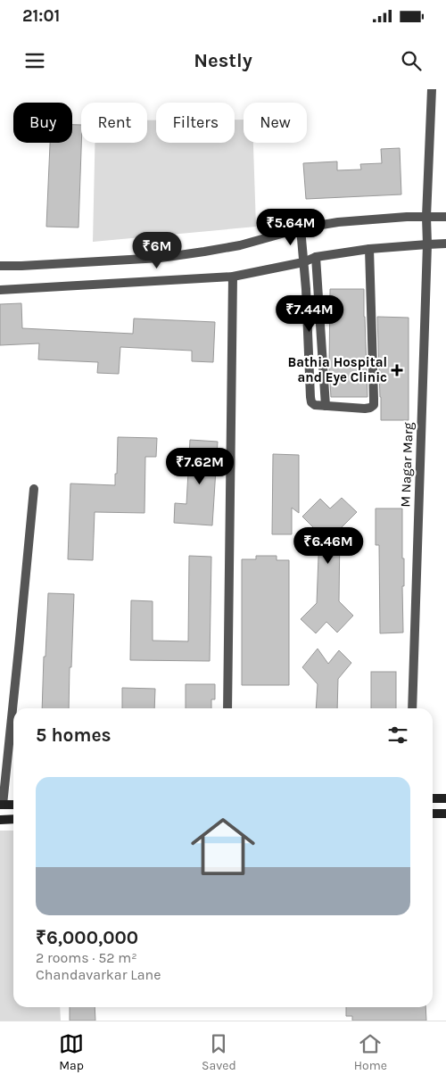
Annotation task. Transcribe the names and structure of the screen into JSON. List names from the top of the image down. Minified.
{"streets":{"street":["M Nagar Marg"]},"places":{"health":["Bathia Hospital and Eye Clinic"]},"page":{"status":"21:01","header":"Nestly","chip":["Buy","Rent","Filters","New"],"price":["₹5.64M","₹6M","₹7.44M","₹7.62M","₹6.46M"],"heading":"5 homes","list":[{"name":"₹6,000,000","note":"2 rooms · 52 m² · Chandavarkar Lane"}],"tabs":["Map","Saved","Home"]}}
